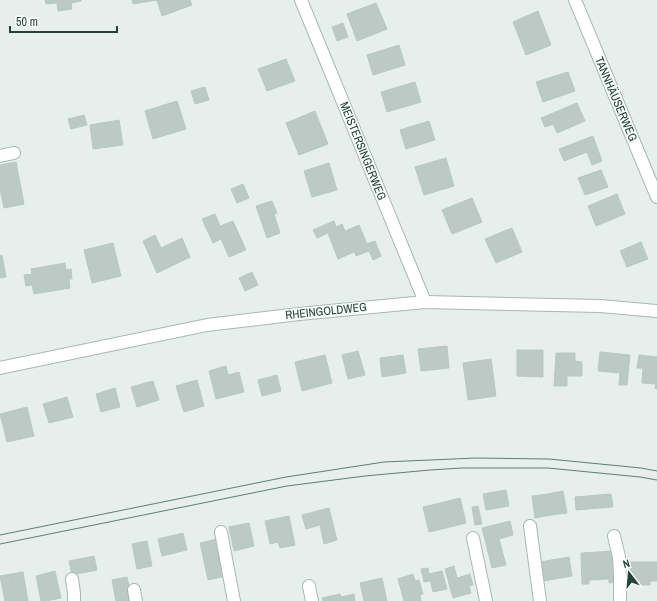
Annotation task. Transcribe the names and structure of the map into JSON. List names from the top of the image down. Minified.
{"streets":{"street":["TANNHÄUSERWEG","MEISTERSINGERWEG","RHEINGOLDWEG"]},"crossings":[["MEISTERSINGERWEG","RHEINGOLDWEG"]],"scale_bar":"50 m","north":"top"}
